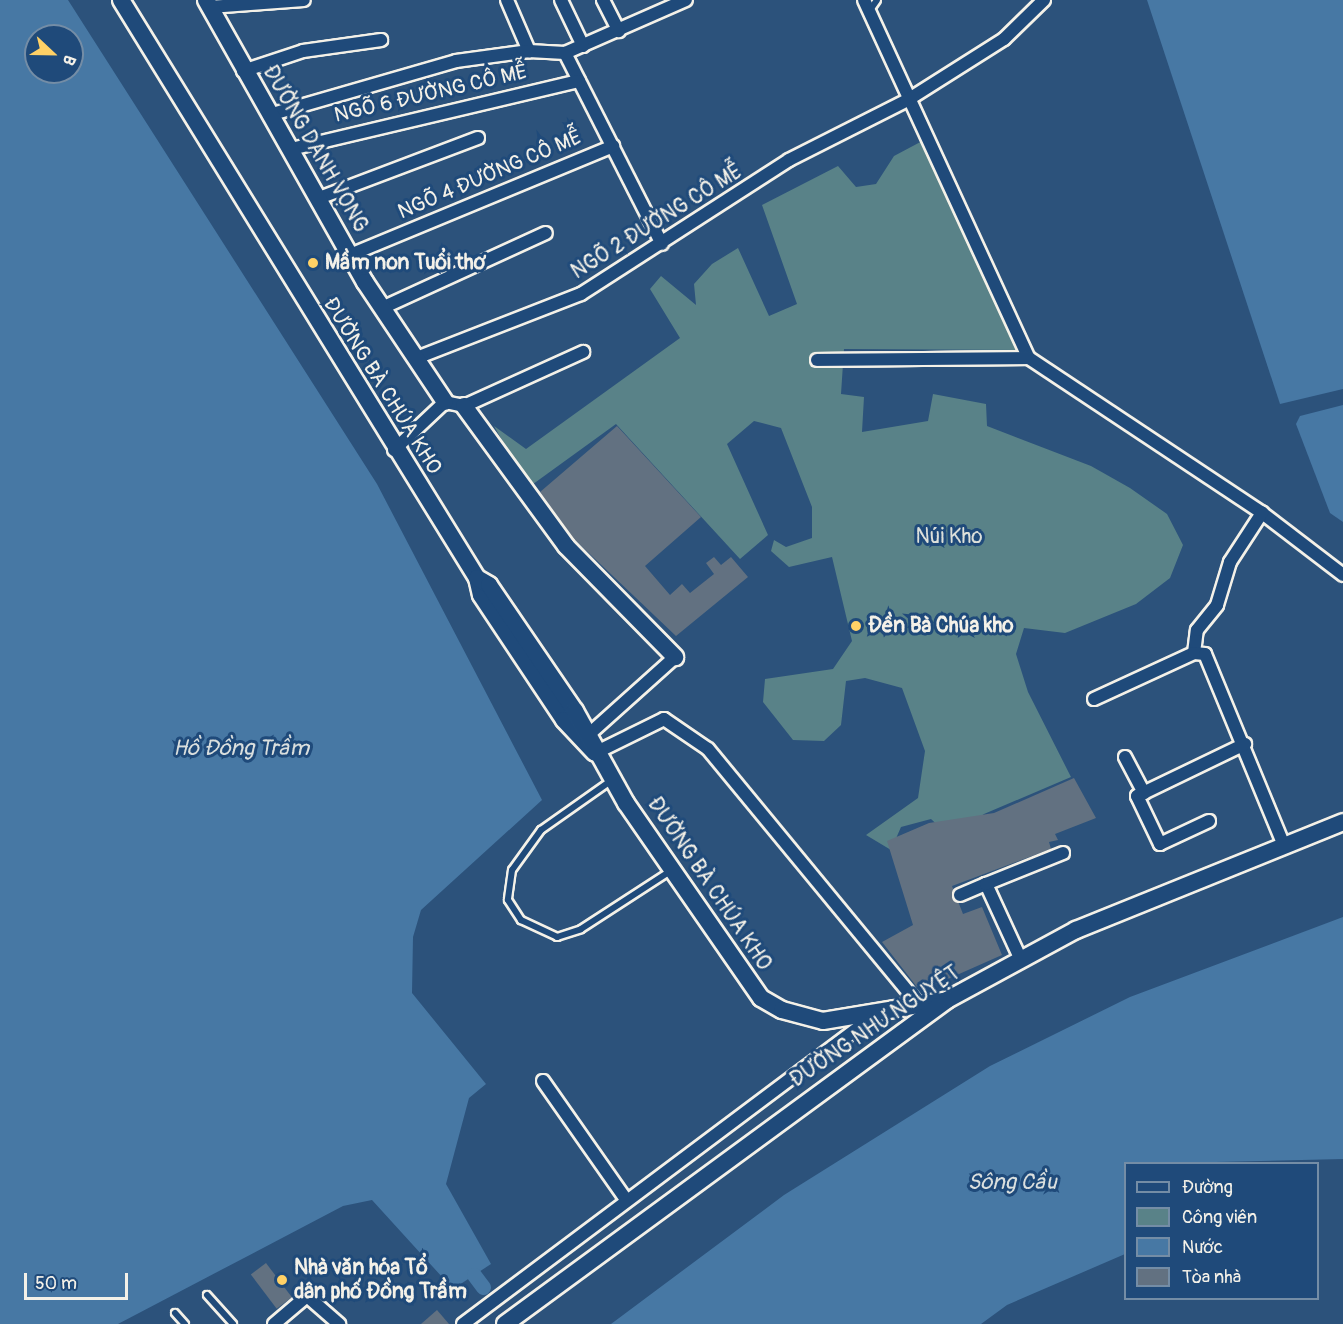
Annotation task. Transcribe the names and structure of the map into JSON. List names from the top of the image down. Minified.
{"streets":{"street":["NGÕ 6 ĐƯỜNG CÔ MỄ","ĐƯỜNG DANH VỌNG","NGÕ 4 ĐƯỜNG CÔ MỄ","NGÕ 2 ĐƯỜNG CÔ MỄ","ĐƯỜNG BÀ CHÚA KHO","ĐƯỜNG NHƯ NGUYỆT"]},"crossings":[["NGÕ 6 ĐƯỜNG CÔ MỄ","ĐƯỜNG DANH VỌNG"],["ĐƯỜNG DANH VỌNG","NGÕ 4 ĐƯỜNG CÔ MỄ"],["ĐƯỜNG DANH VỌNG","NGÕ 2 ĐƯỜNG CÔ MỄ"],["ĐƯỜNG BÀ CHÚA KHO","ĐƯỜNG NHƯ NGUYỆT"]],"water":["Hồ Đồng Trầm","Sông Cầu"],"parks":["Núi Kho"],"places":["Mầm non Tuổi thơ","Đền Bà Chúa kho","Nhà văn hóa Tổ dân phố Đồng Trầm"],"legend":["Đường","Công viên","Nước","Tòa nhà"],"scale_bar":"50 m","north":"right"}
